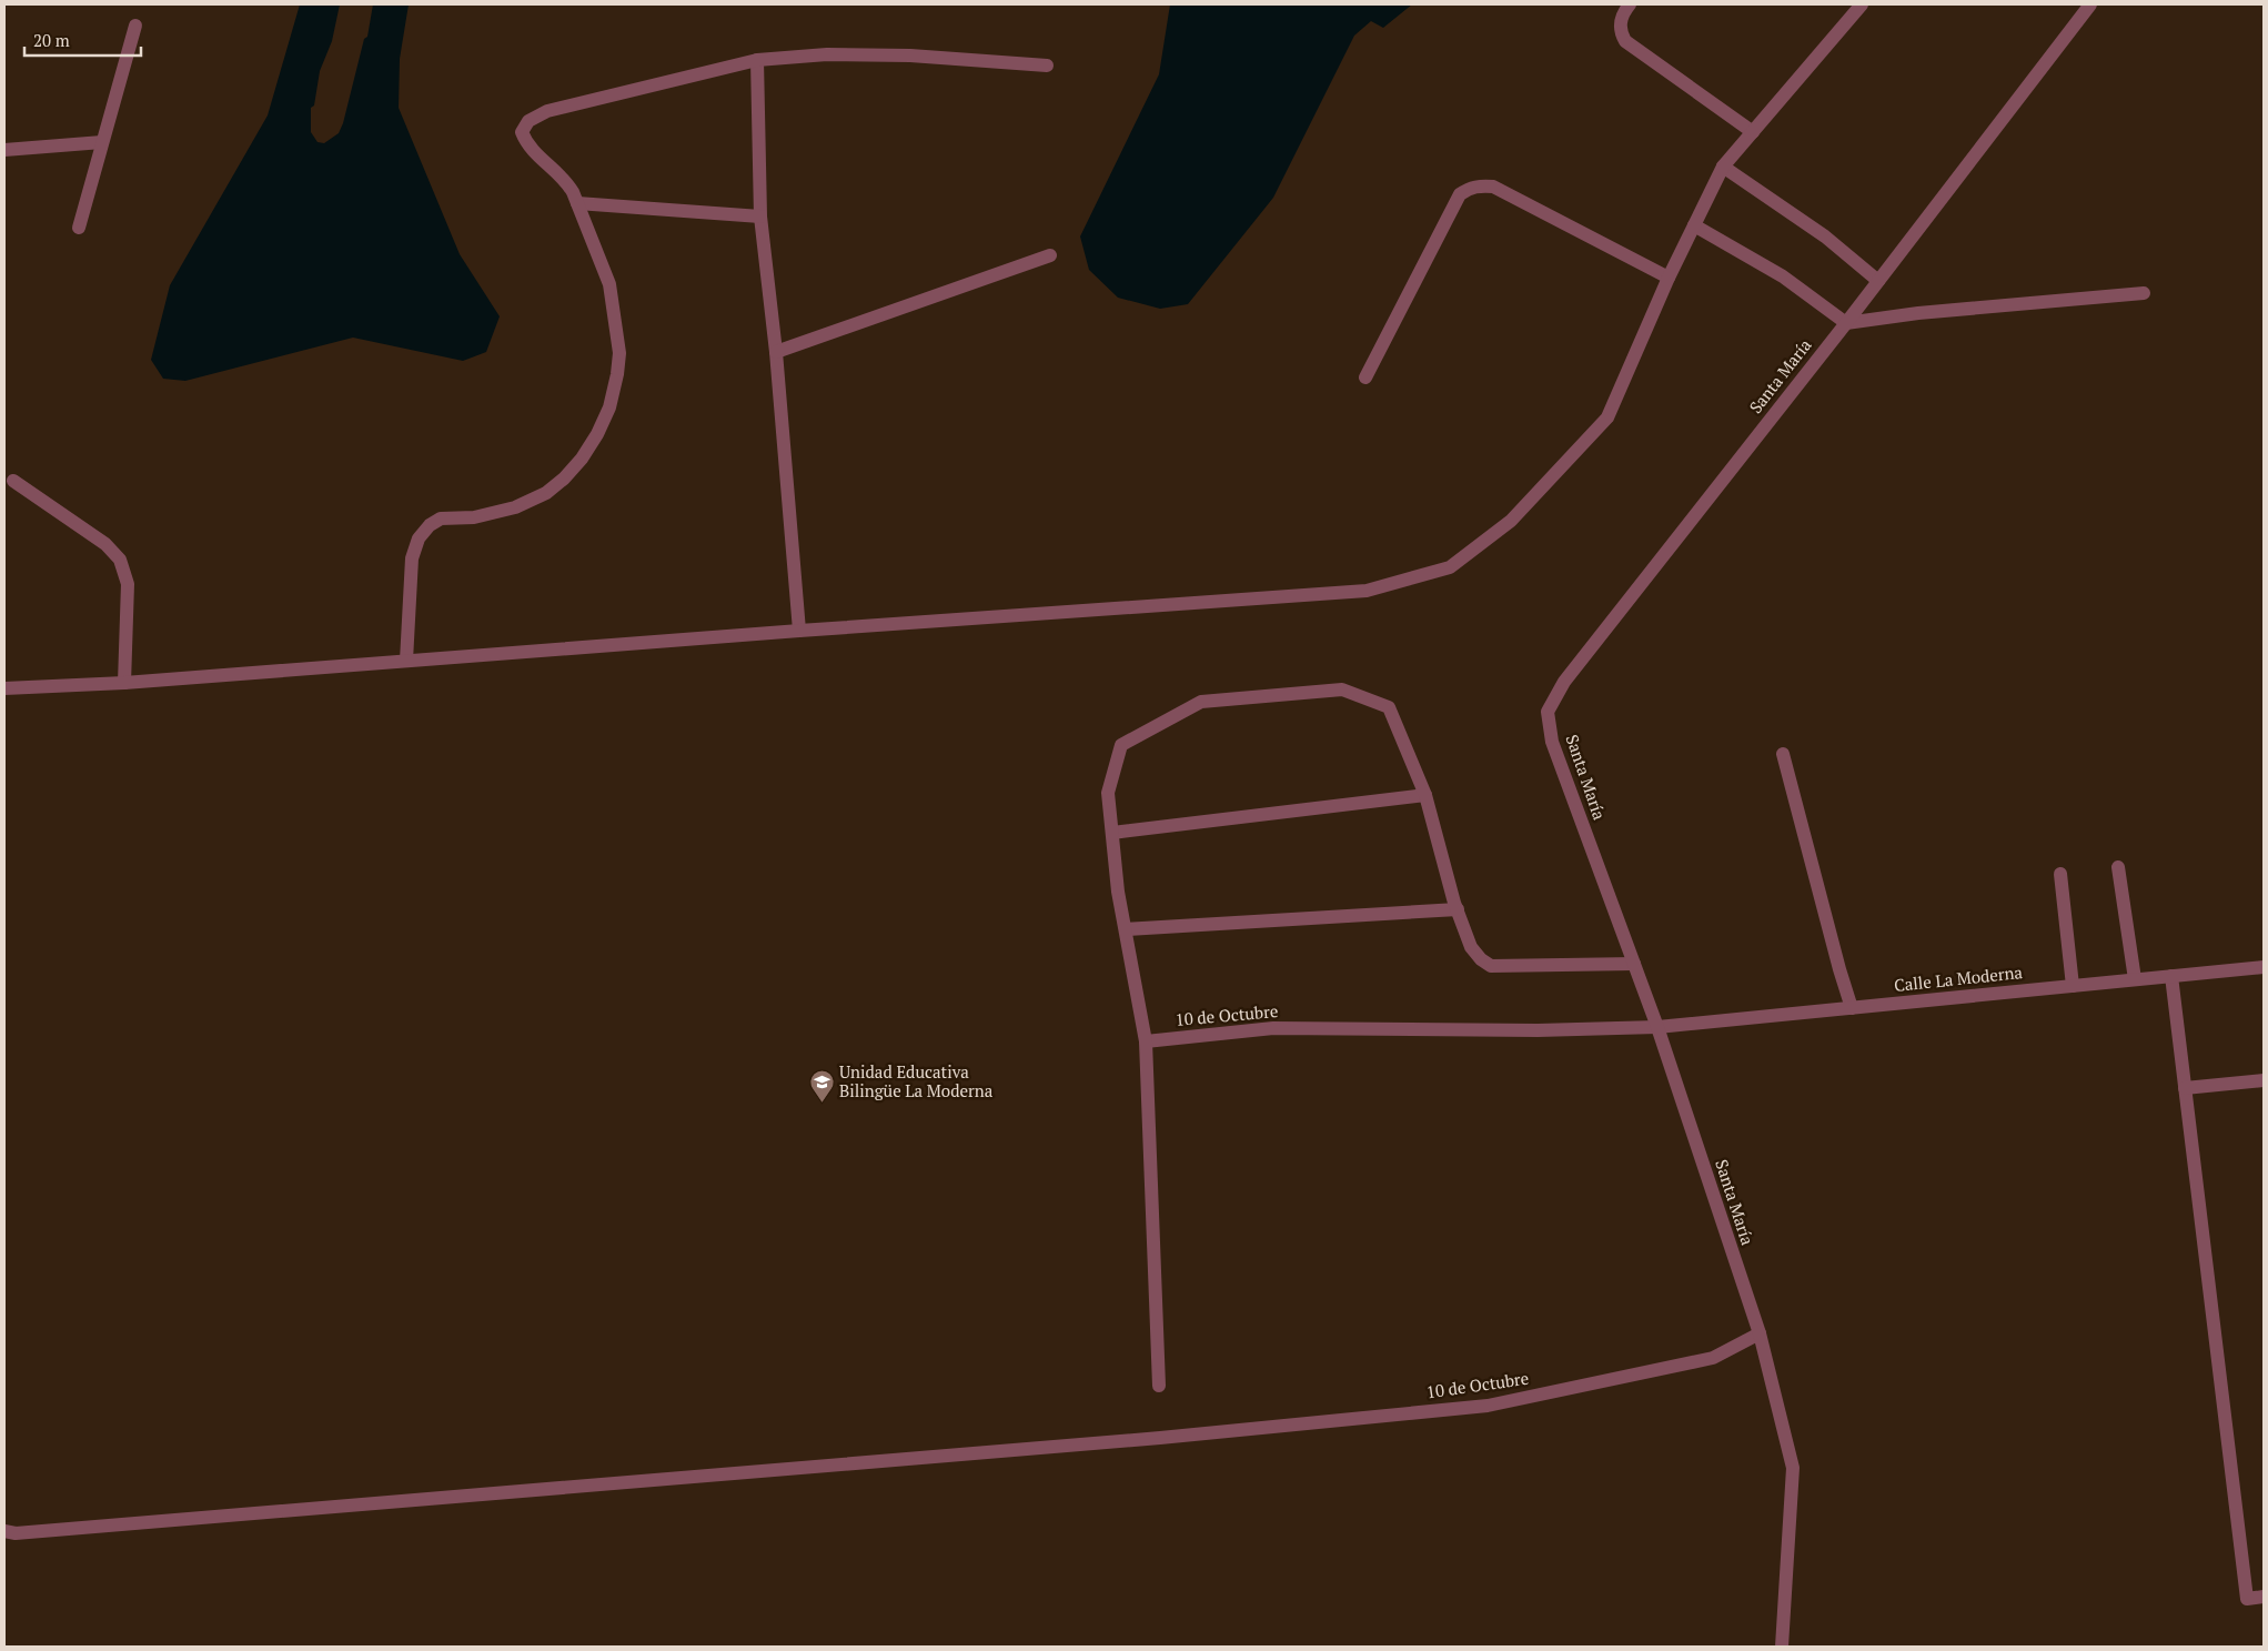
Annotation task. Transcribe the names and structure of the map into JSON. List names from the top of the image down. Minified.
{"streets":{"street":["Santa María","Calle La Moderna","10 de Octubre"]},"crossings":[["Santa María","Calle La Moderna"],["Santa María","10 de Octubre"],["Calle La Moderna","10 de Octubre"]],"places":{"school or university":["Unidad Educativa Bilingüe La Moderna"]},"scale_bar":"20 m"}
